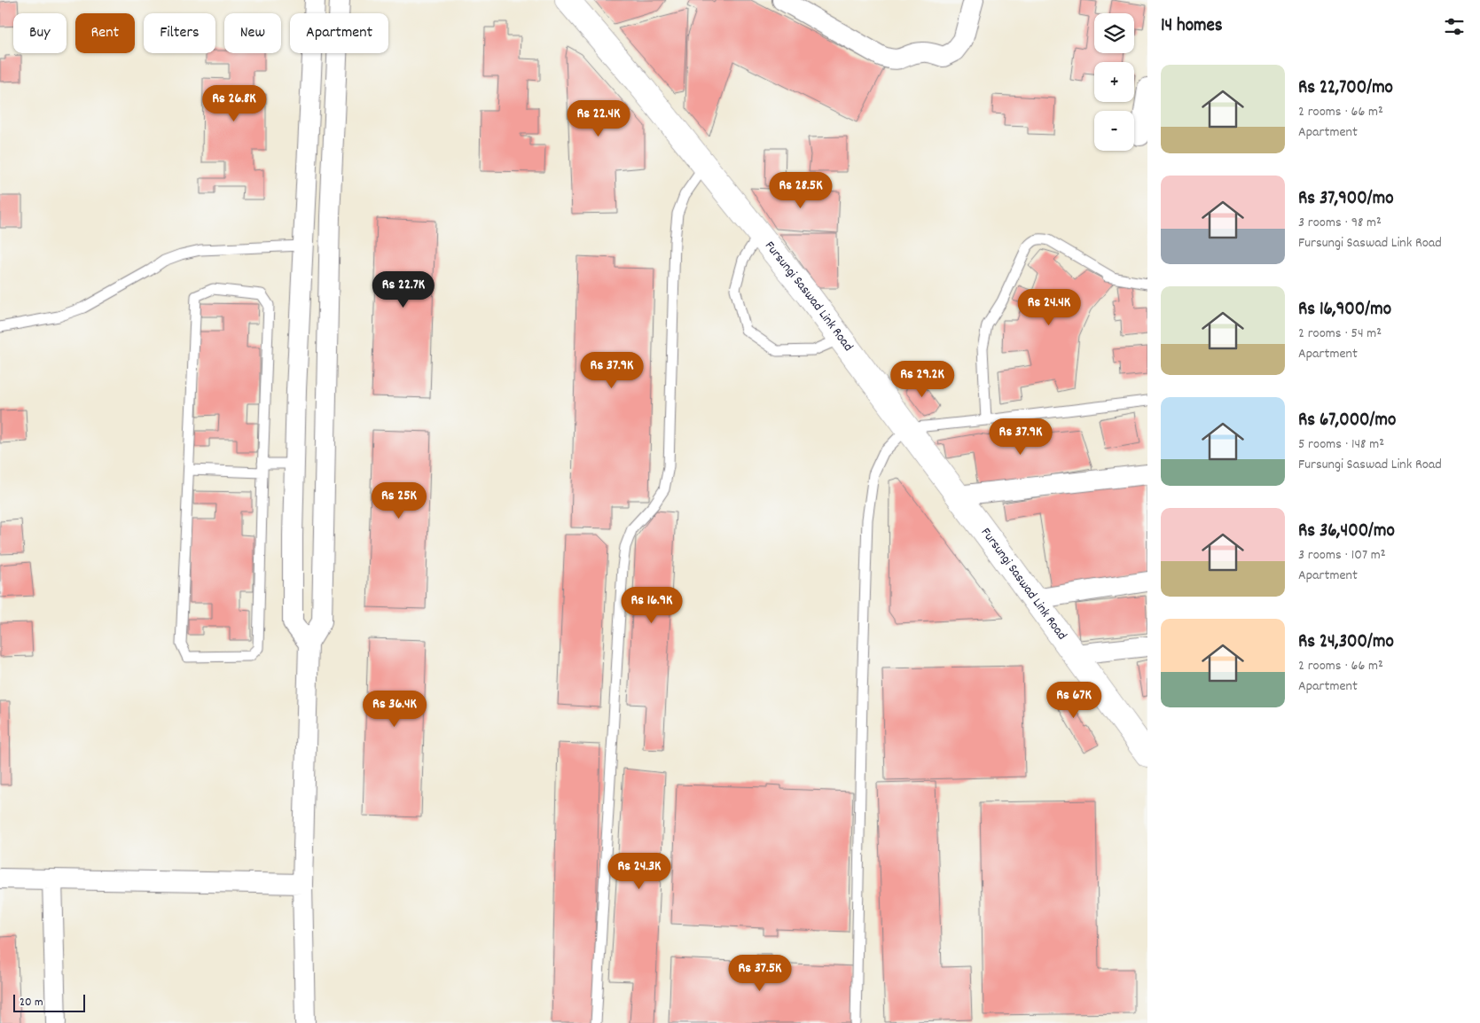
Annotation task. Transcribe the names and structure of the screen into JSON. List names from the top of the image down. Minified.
{"streets":{"street":["Fursungi Saswad Link Road"]},"scale_bar":"20 m","page":{"heading":"14 homes","map_buttons":["+","−"],"chip":["Buy","Rent","Filters","New","Apartment"],"list":[{"name":"Rs 22,700/mo","note":"2 rooms · 66 m² · Apartment"},{"name":"Rs 37,900/mo","note":"3 rooms · 98 m² · Fursungi Saswad Link Road"},{"name":"Rs 16,900/mo","note":"2 rooms · 54 m² · Apartment"},{"name":"Rs 67,000/mo","note":"5 rooms · 148 m² · Fursungi Saswad Link Road"},{"name":"Rs 36,400/mo","note":"3 rooms · 107 m² · Apartment"},{"name":"Rs 24,300/mo","note":"2 rooms · 66 m² · Apartment"}],"price":["Rs 26.8K","Rs 22.4K","Rs 28.5K","Rs 22.7K","Rs 24.4K","Rs 37.9K","Rs 29.2K","Rs 37.9K","Rs 25K","Rs 16.9K","Rs 67K","Rs 36.4K","Rs 24.3K","Rs 37.5K"],"scale":"20 m"}}
